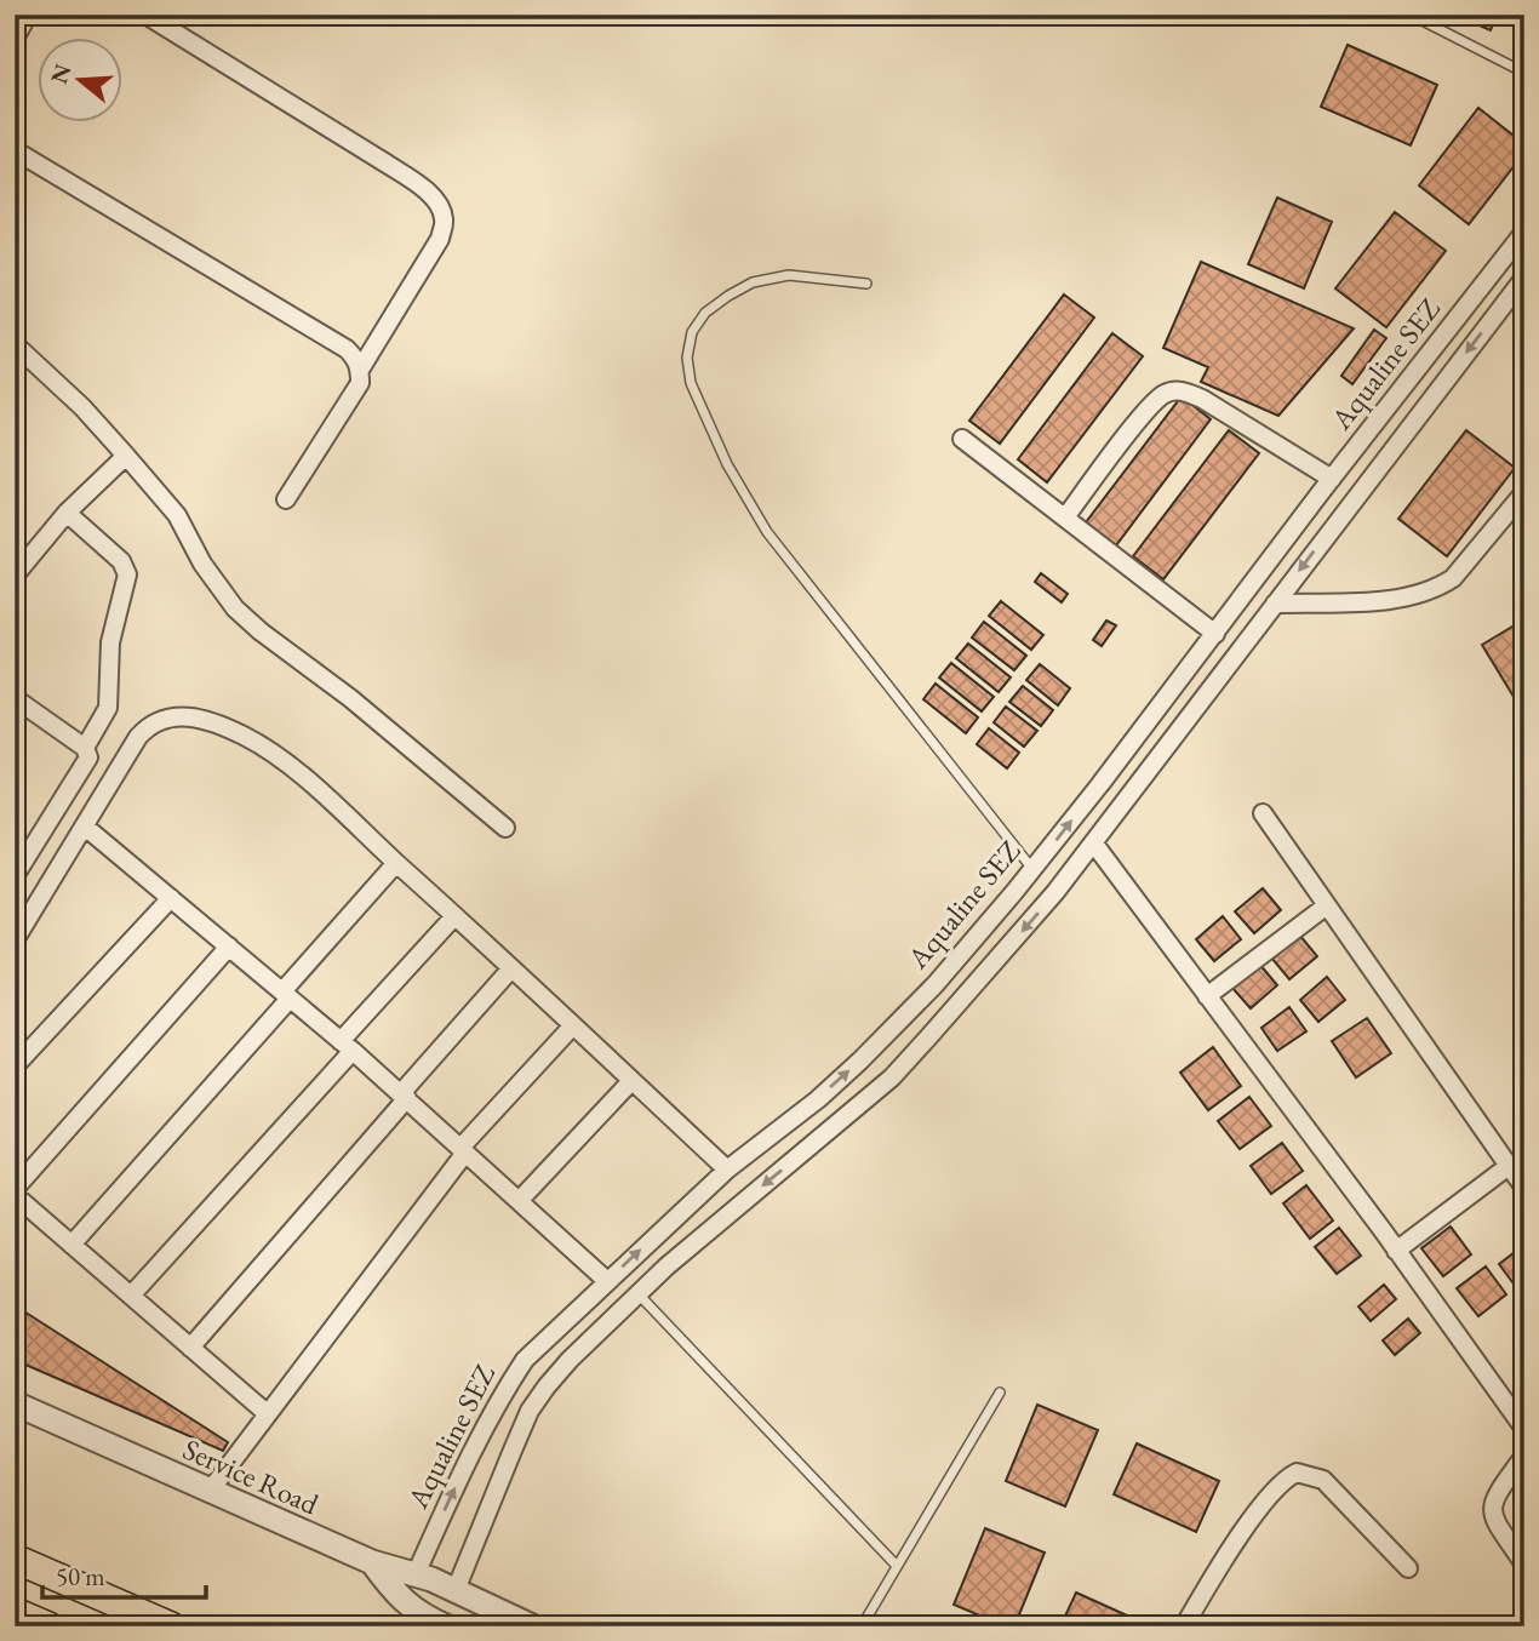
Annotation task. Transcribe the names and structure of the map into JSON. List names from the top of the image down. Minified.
{"streets":{"street":["Aqualine SEZ","Service Road"]},"scale_bar":"50 m","north":"left"}
